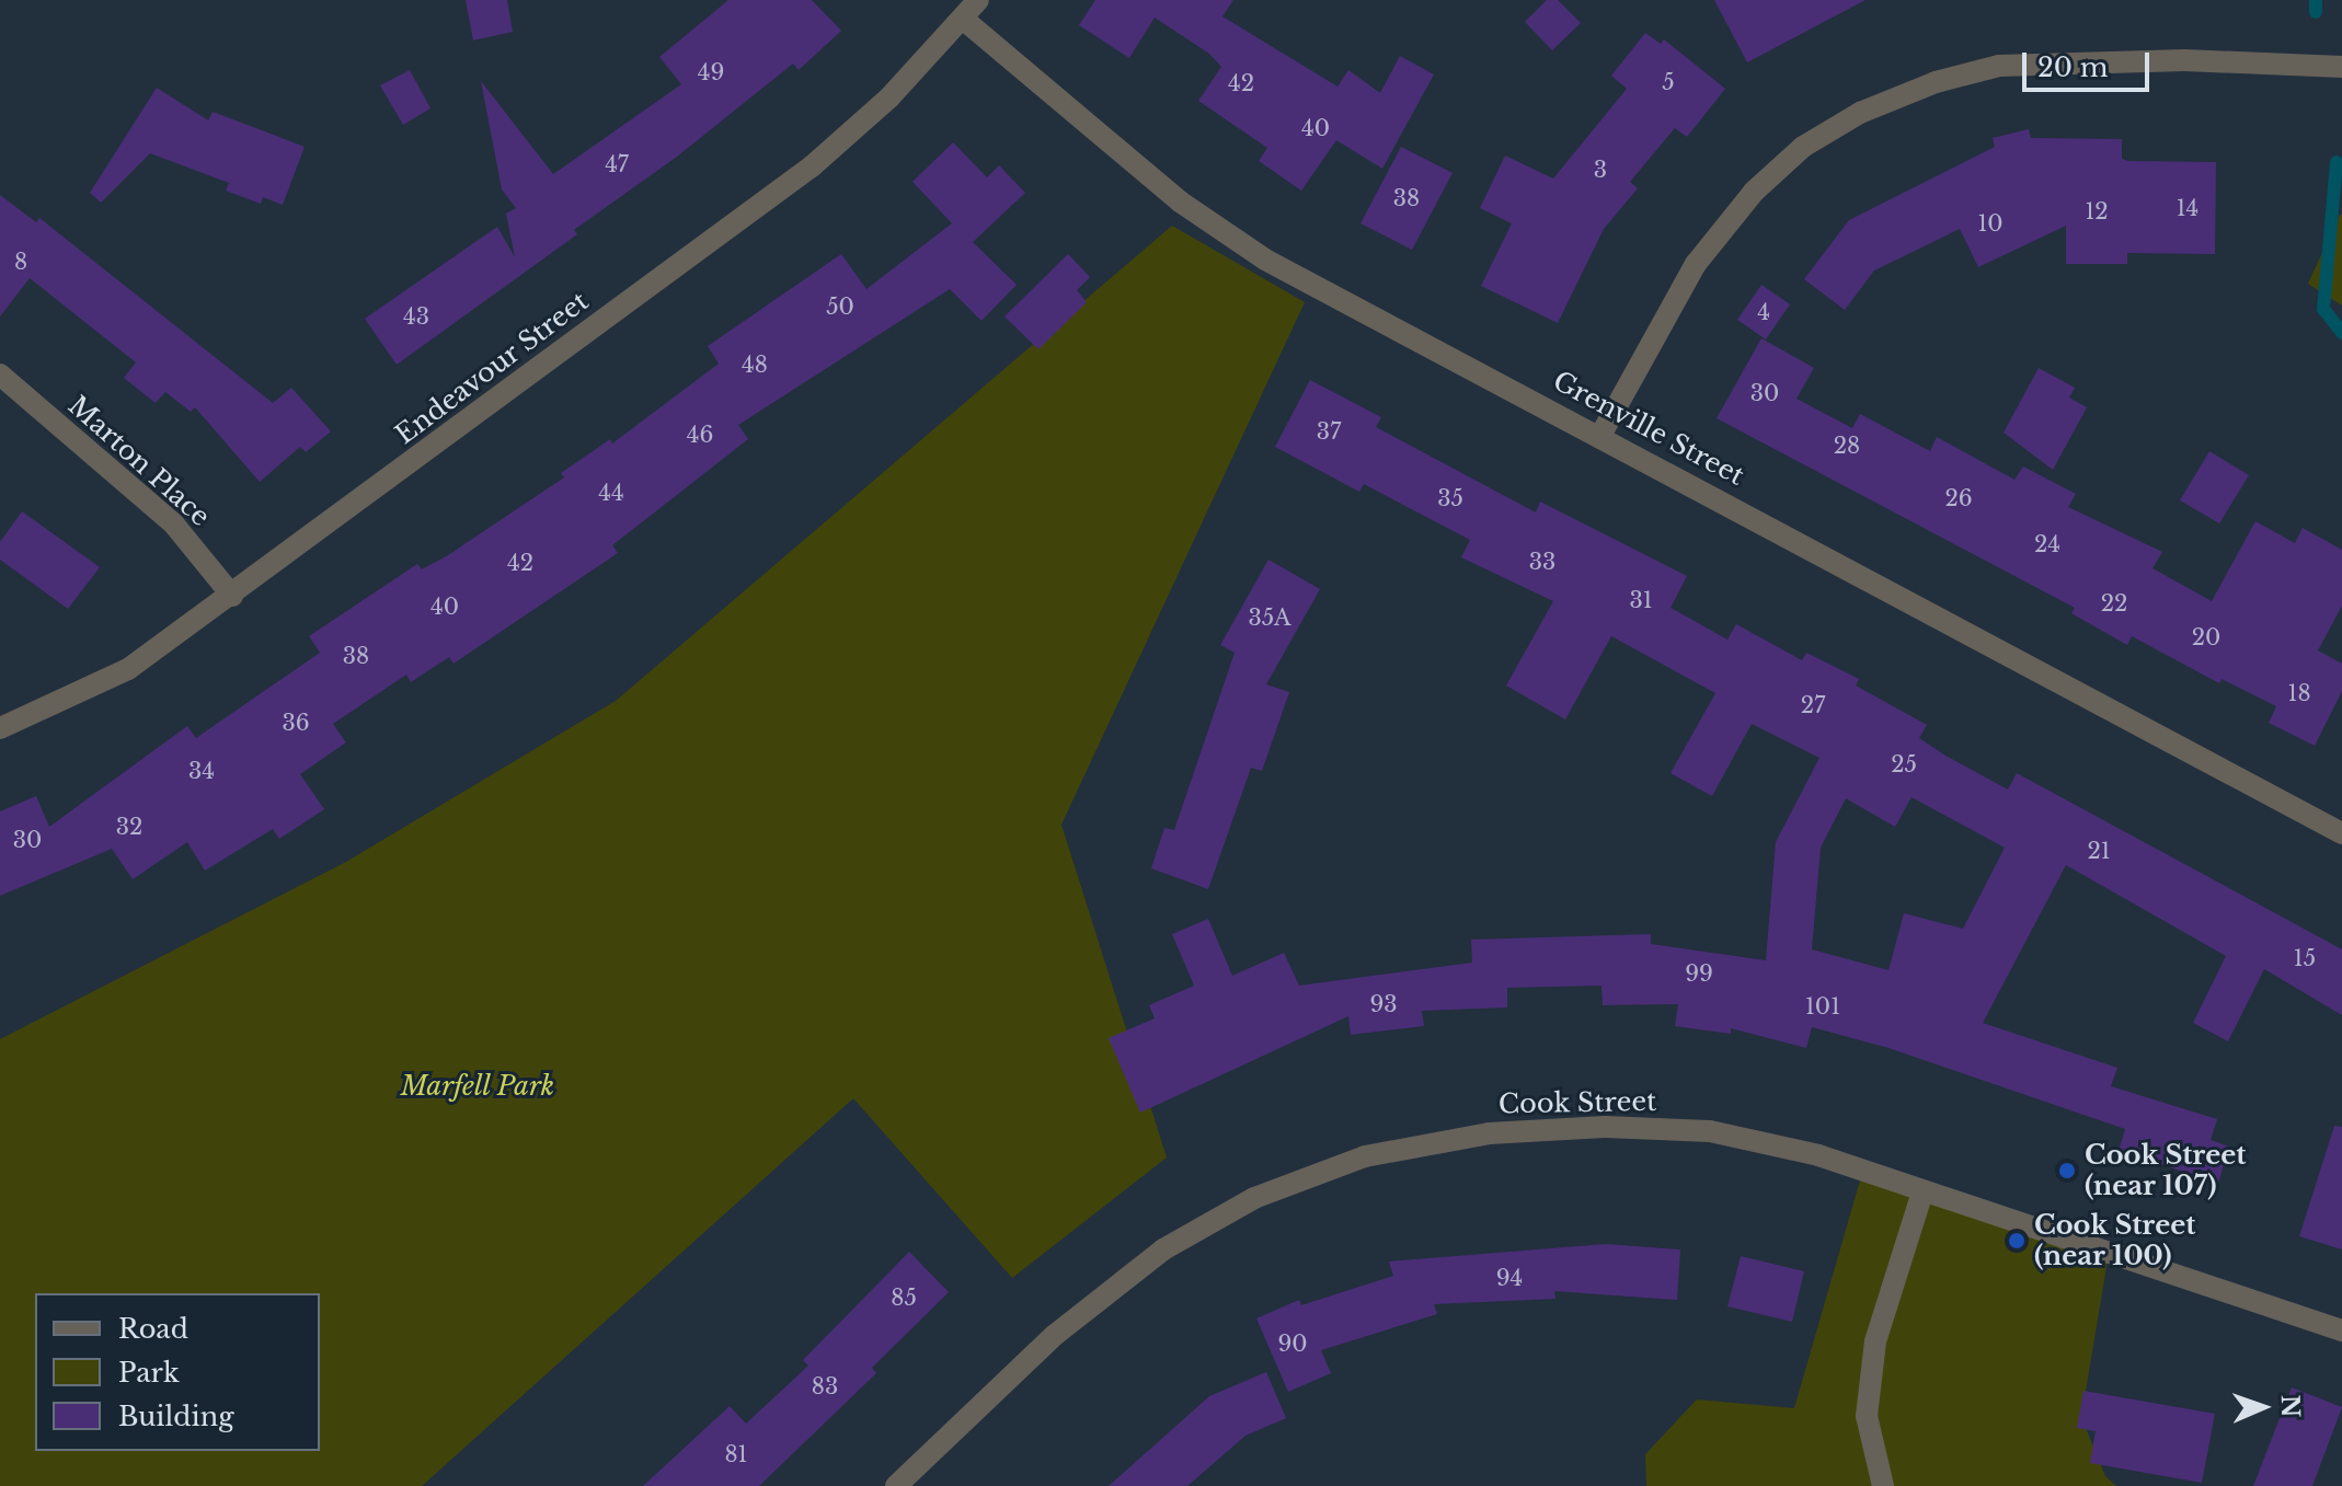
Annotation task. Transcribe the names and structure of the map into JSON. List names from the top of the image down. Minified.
{"streets":{"street":["Endeavour Street","Grenville Street","Marton Place","Cook Street"]},"crossings":[["Endeavour Street","Grenville Street"],["Endeavour Street","Marton Place"]],"parks":["Marfell Park"],"places":["Cook Street (near 107)","Cook Street (near 100)"],"house_numbers":["49","5","42","40","47","3","38","14","12","10","8","50","4","43","48","30","37","46","28","44","35","26","24","33","42","31","22","40","35A","20","38","18","27","36","25","34","32","30","21","15","99","93","101","94","85","90","83","81"],"legend":["Road","Park","Building"],"scale_bar":"20 m","north":"right"}
